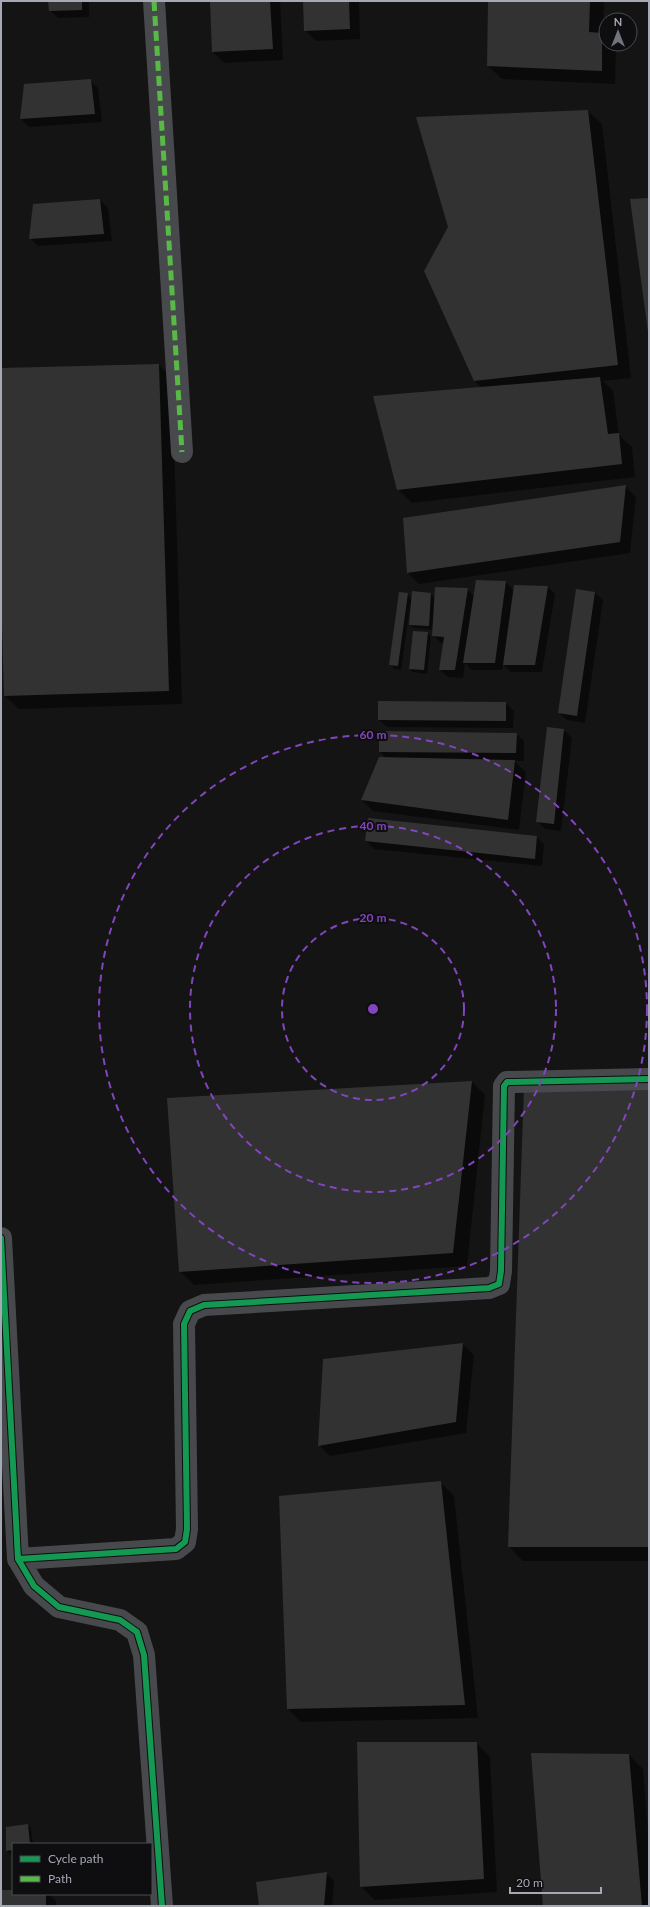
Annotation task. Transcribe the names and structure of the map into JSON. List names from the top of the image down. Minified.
{"legend":["Cycle path","Path"],"scale_bar":"20 m","north":"top","rings":["60 m","40 m","20 m"]}
